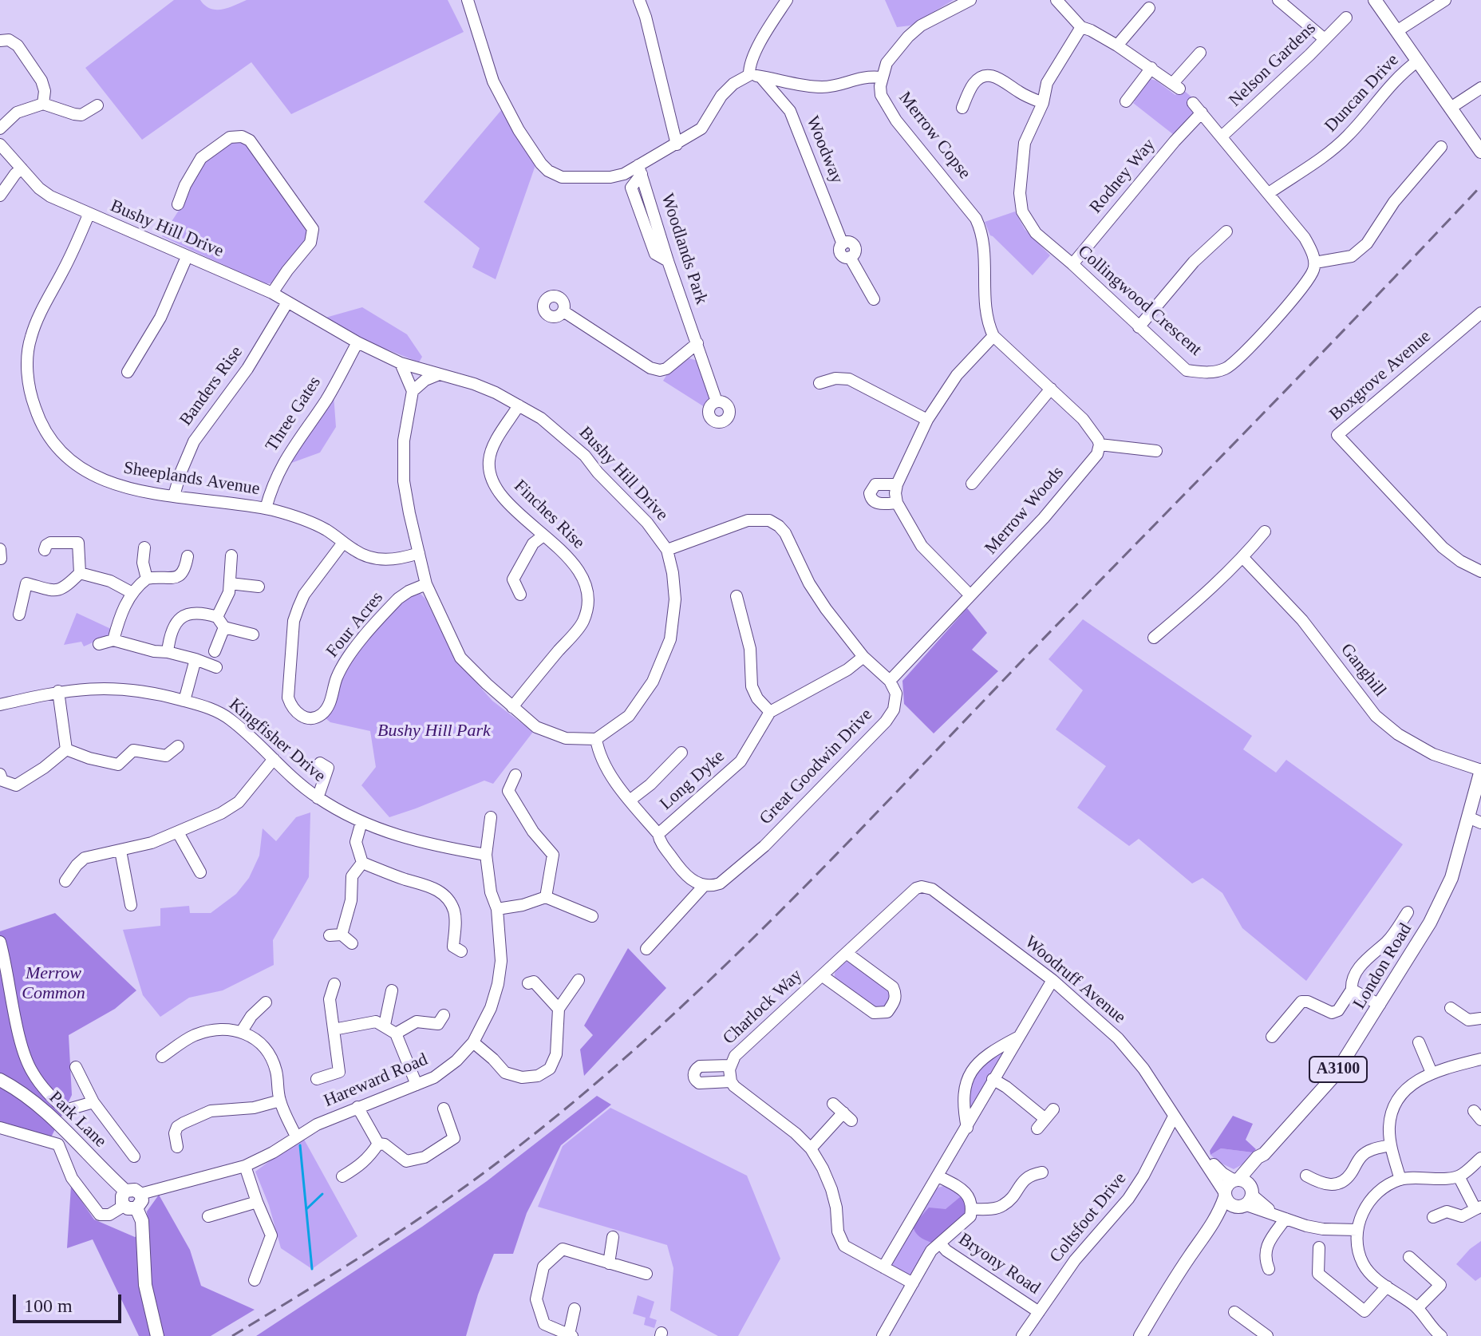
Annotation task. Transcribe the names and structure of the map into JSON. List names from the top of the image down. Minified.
{"streets":{"main road":["London Road","A3100","Park Lane"],"street":["Nelson Gardens","Duncan Drive","Merrow Copse","Woodway","Rodney Way","Bushy Hill Drive","Woodlands Park","Collingwood Crescent","Boxgrove Avenue","Banders Rise","Three Gates","Sheeplands Avenue","Merrow Woods","Finches Rise","Four Acres","Ganghill","Kingfisher Drive","Great Goodwin Drive","Long Dyke","Woodruff Avenue","Charlock Way","Hareward Road","Coltsfoot Drive","Bryony Road"]},"crossings":[["Rodney Way","Collingwood Crescent"],["Bushy Hill Drive","Banders Rise"],["Bushy Hill Drive","Three Gates"],["Bushy Hill Drive","Sheeplands Avenue"],["Bushy Hill Drive","Finches Rise"],["Banders Rise","Sheeplands Avenue"],["Three Gates","Sheeplands Avenue"],["Sheeplands Avenue","Four Acres"],["Merrow Woods","Great Goodwin Drive"],["Ganghill","London Road"],["Kingfisher Drive","Hareward Road"],["London Road","Woodruff Avenue"],["Woodruff Avenue","Charlock Way"],["Woodruff Avenue","Coltsfoot Drive"],["Hareward Road","Park Lane"],["Coltsfoot Drive","Bryony Road"]],"parks":["Bushy Hill Park","Merrow Common"],"scale_bar":"100 m"}
